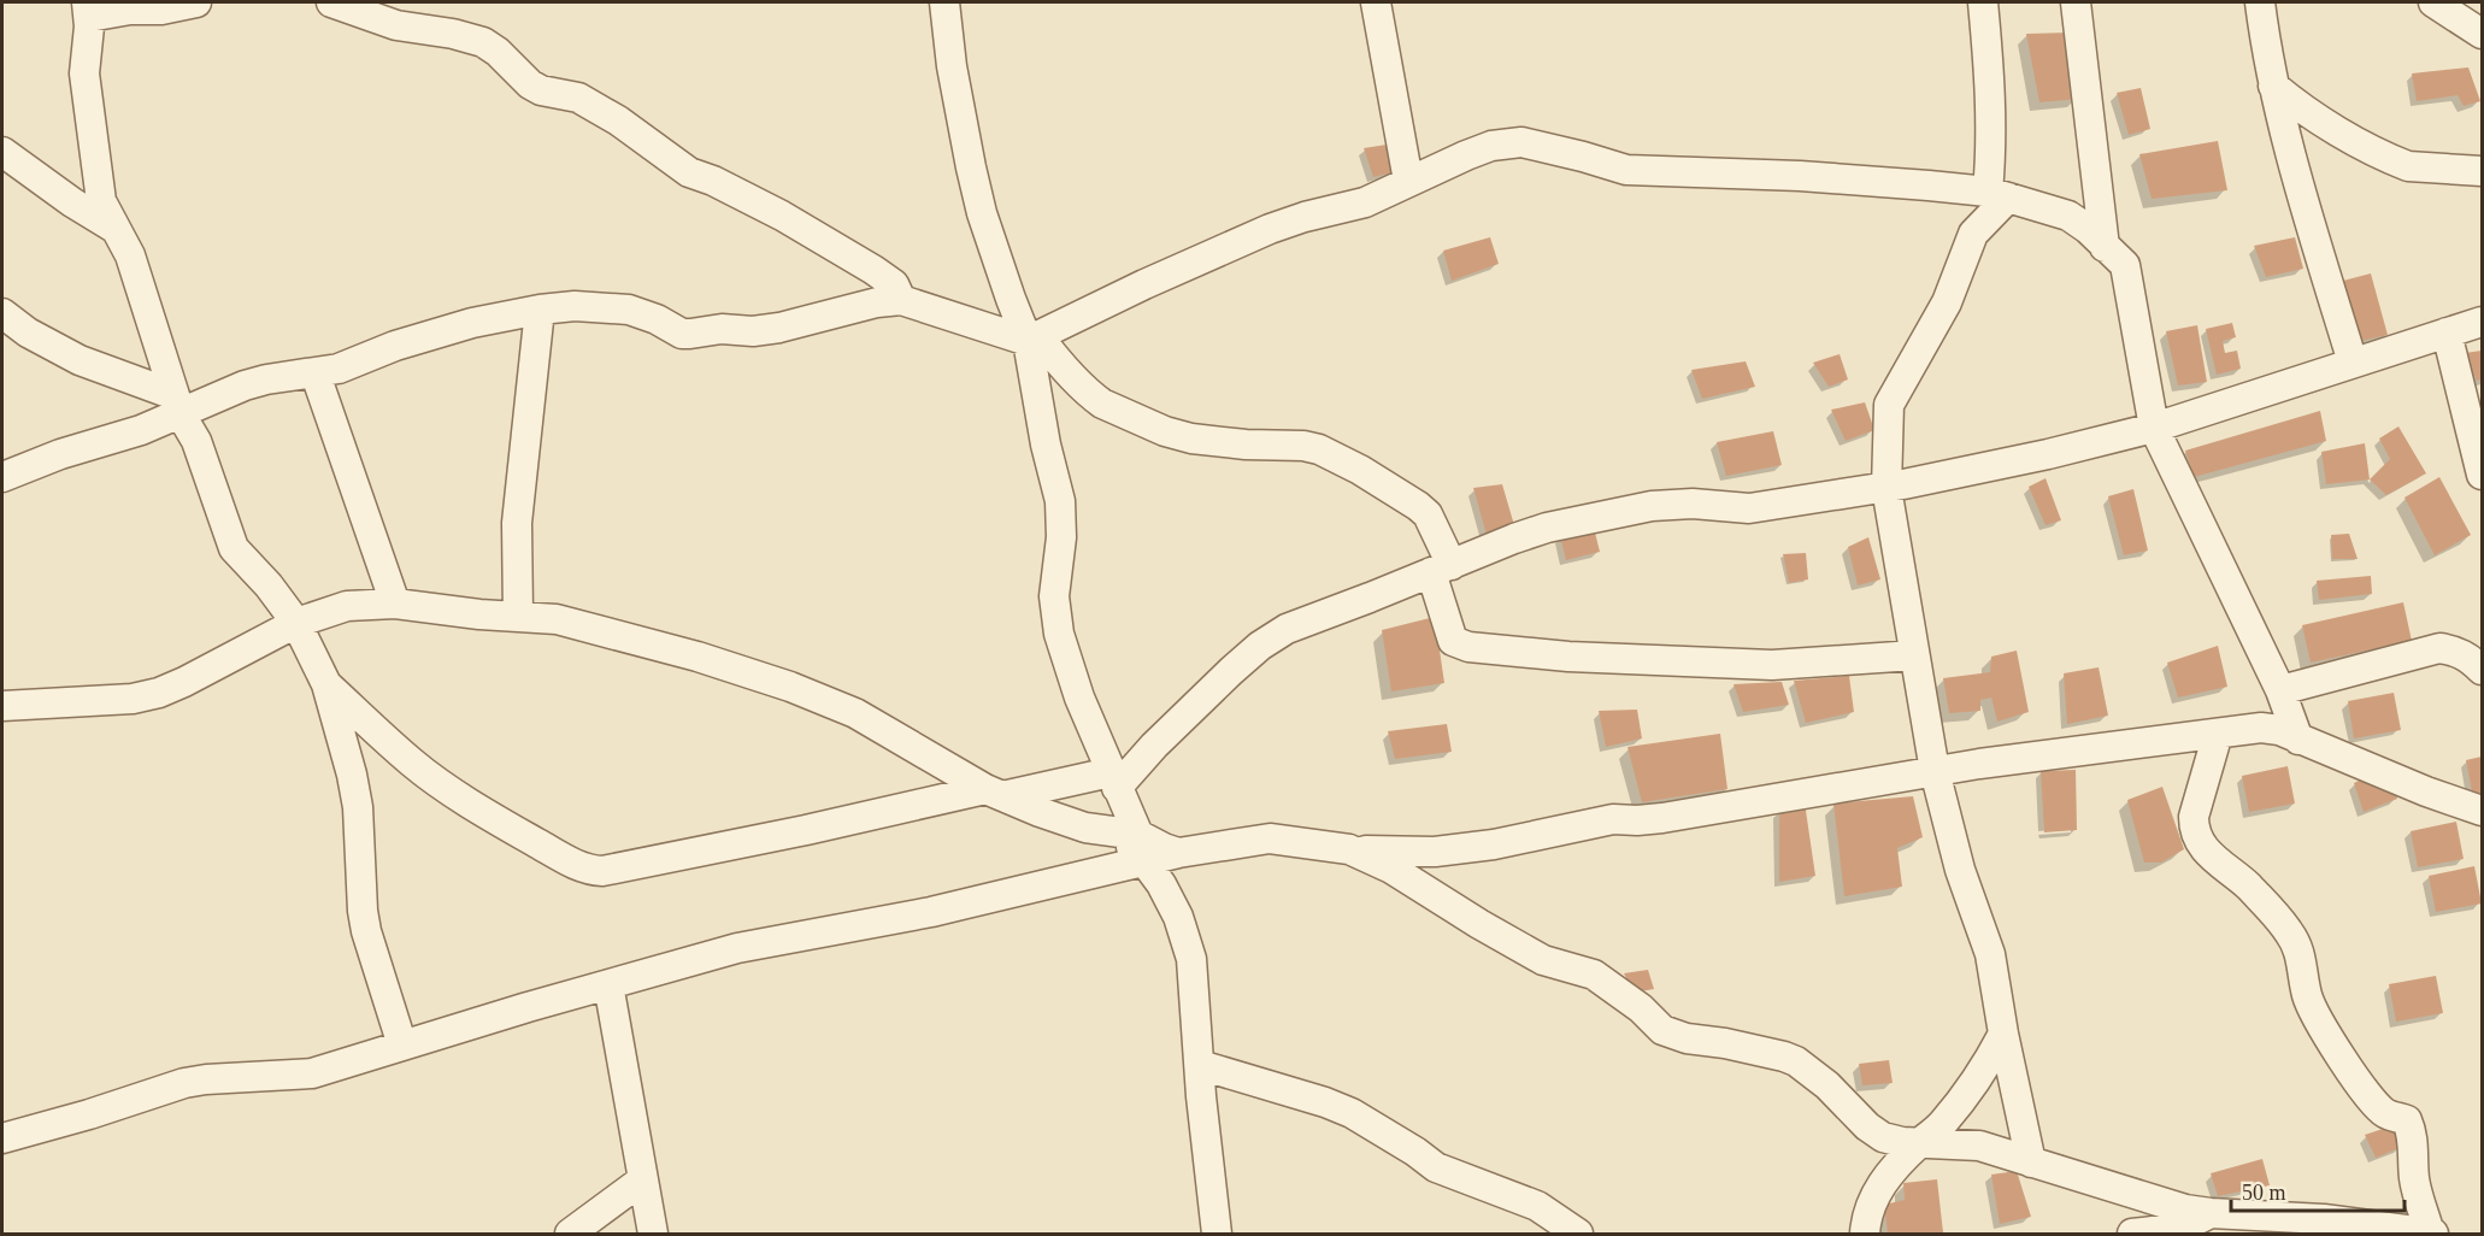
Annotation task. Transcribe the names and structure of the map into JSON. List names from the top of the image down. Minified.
{"scale_bar":"50 m"}
